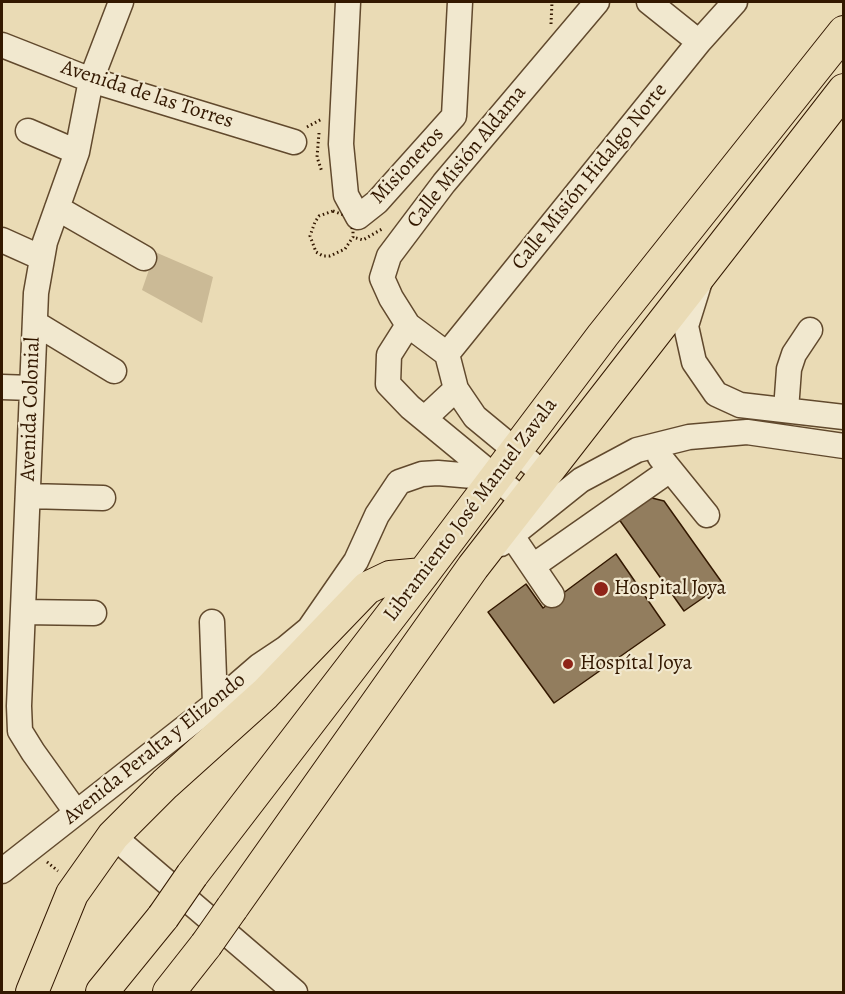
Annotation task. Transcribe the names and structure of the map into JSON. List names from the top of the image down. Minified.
{"streets":{"main road":["Libramiento José Manuel Zavala"],"street":["Avenida de las Torres","Calle Misión Aldama","Misioneros","Calle Misión Hidalgo Norte","Avenida Colonial","Avenida Peralta y Elizondo"]},"crossings":[["Avenida de las Torres","Avenida Colonial"],["Calle Misión Aldama","Calle Misión Hidalgo Norte"],["Avenida Colonial","Avenida Peralta y Elizondo"],["Libramiento José Manuel Zavala","Avenida Peralta y Elizondo"]],"places":["Hospital Joya","Hospítal Joya"]}
